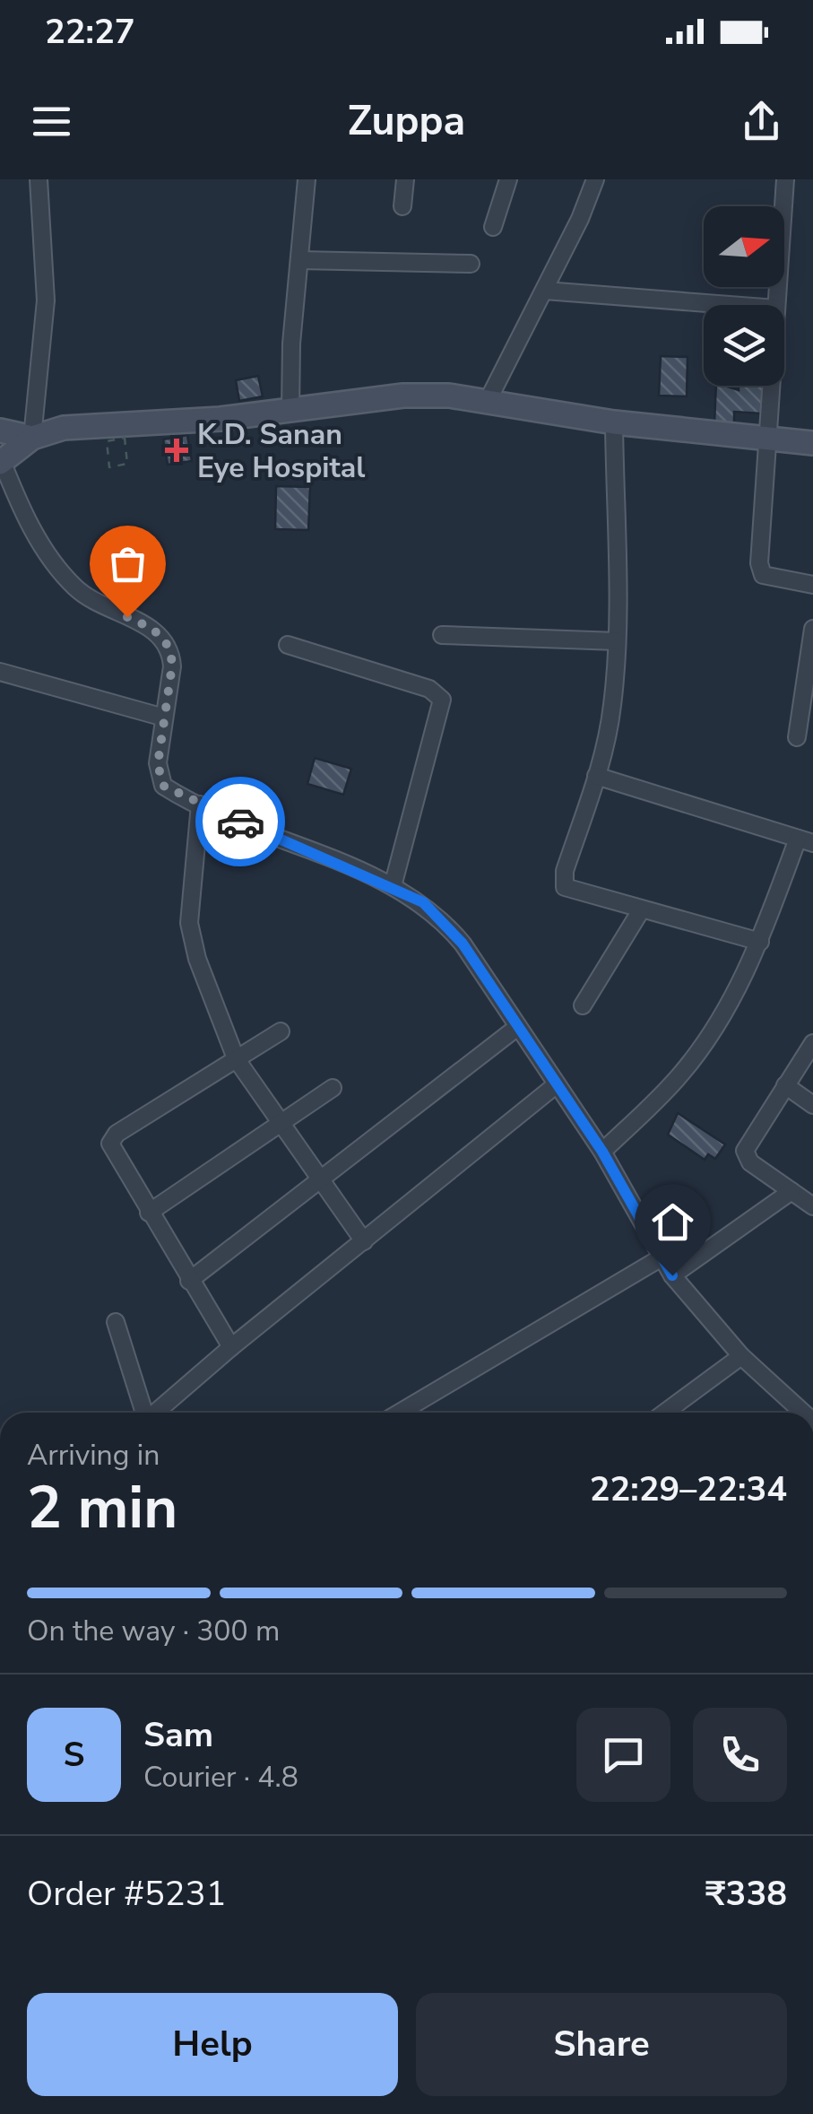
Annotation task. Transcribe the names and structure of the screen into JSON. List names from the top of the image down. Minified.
{"places":{"health":["K.D. Sanan Eye Hospital"]},"north":"right","page":{"status":"22:27","header":"Zuppa","heading":["2 min","Arriving in","22:29–22:34"],"panel":["Sam","Courier · 4.8","Order #5231","₹338"],"bar":"On the way · 300 m","round":"S","buttons":["Help","Share"]}}
